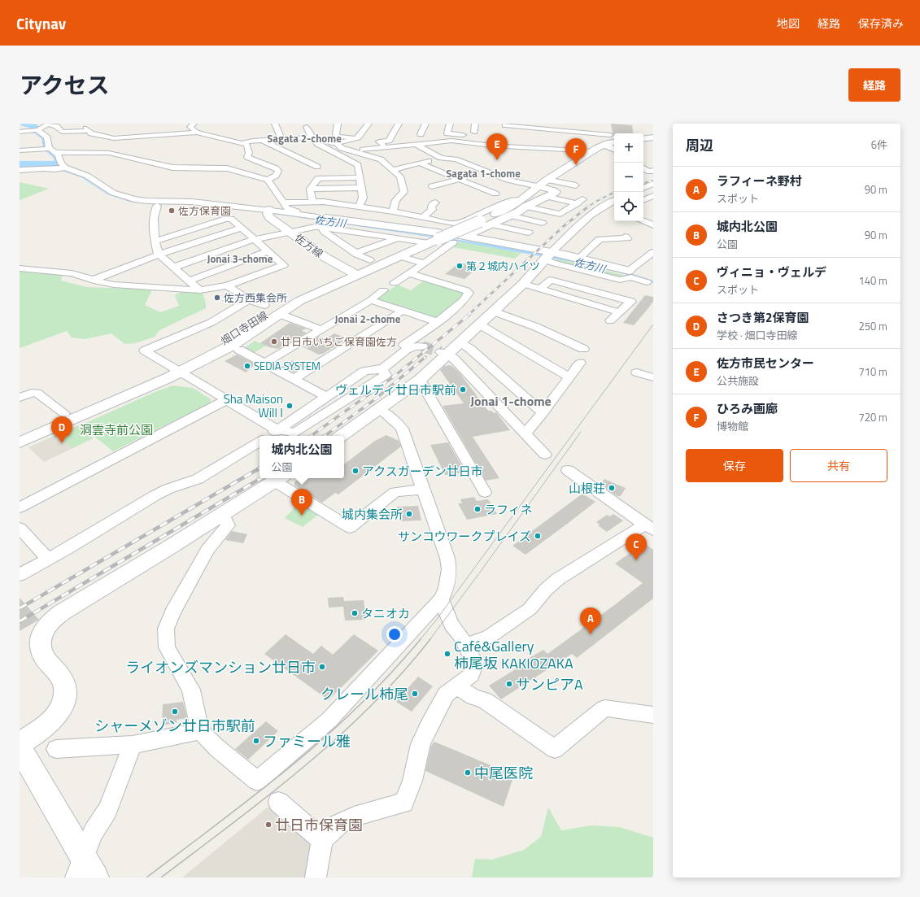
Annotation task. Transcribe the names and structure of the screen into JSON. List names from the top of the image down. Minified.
{"streets":{"street":["佐方線","畑口寺田線"]},"crossings":[["佐方線","畑口寺田線"]],"districts":["Sagata 2-chome","Sagata 1-chome","Jonai 3-chome","Jonai 2-chome","Jonai 1-chome"],"water":["佐方川"],"parks":["洞雲寺前公園"],"places":["佐方保育園","第２城内ハイツ","佐方西集会所","廿日市いちご保育園佐方","SEDIA SYSTEM","ヴェルディ廿日市駅前","Sha Maison Will I","アクスガーデン廿日市","山根荘","ラフィネ","城内集会所","サンコウワークプレイズ","タニオカ","Café&Gallery 柿尾坂 KAKIOZAKA","ライオンズマンション廿日市","サンピアA","クレール柿尾","シャーメゾン廿日市駅前","ファミール雅","中尾医院","廿日市保育園"],"page":{"header":"Citynav","nav":["地図","経路","保存済み"],"title":"アクセス","buttons":["経路",["保存","共有"]],"heading":["周辺","6件"],"map_buttons":["+","−"],"pins":["E","F","D","B","C","A"],"list":[{"mark":"A","name":"ラフィーネ野村","note":"スポット","value":"90 m"},{"mark":"B","name":"城内北公園","note":"公園","value":"90 m"},{"mark":"C","name":"ヴィニョ・ヴェルデ","note":"スポット","value":"140 m"},{"mark":"D","name":"さつき第2保育園","note":"学校 · 畑口寺田線","value":"250 m"},{"mark":"E","name":"佐方市民センター","note":"公共施設","value":"710 m"},{"mark":"F","name":"ひろみ画廊","note":"博物館","value":"720 m"}],"popup":["城内北公園","公園"]}}
